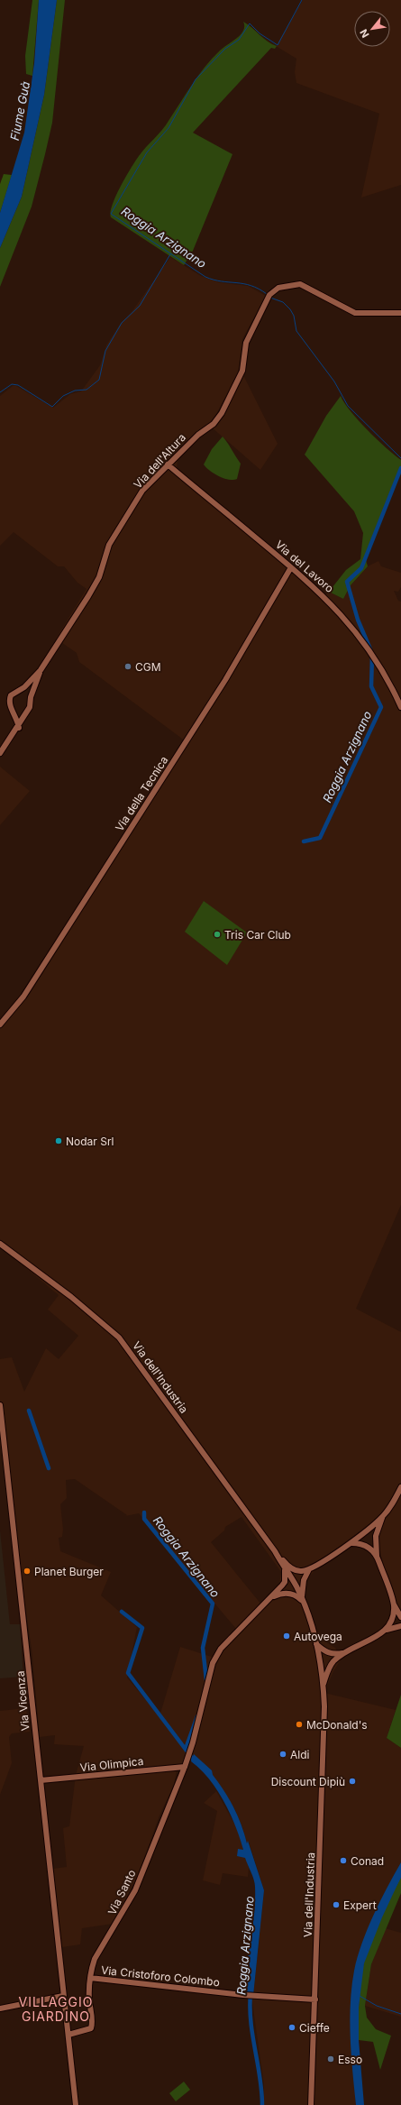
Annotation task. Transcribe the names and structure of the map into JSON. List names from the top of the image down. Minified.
{"streets":{"street":["Via dell'Altura","Via del Lavoro","Via della Tecnica","Via dell'Industria","Via Vicenza","Via Olimpica","Via Santo","Via Cristoforo Colombo"]},"crossings":[["Via dell'Altura","Via del Lavoro"],["Via del Lavoro","Via della Tecnica"],["Via dell'Industria","Via Santo"],["Via dell'Industria","Via Cristoforo Colombo"],["Via Vicenza","Via Olimpica"],["Via Vicenza","Via Santo"],["Via Olimpica","Via Santo"],["Via Santo","Via Cristoforo Colombo"]],"districts":["VILLAGGIO GIARDINO"],"water":["Fiume Guà","Roggia Arzignano"],"places":["CGM","Tris Car Club","Nodar Srl","Planet Burger","Autovega","McDonald's","Aldi","Discount Dipiù","Conad","Expert","Cieffe","Esso"],"north":"bottom left"}
